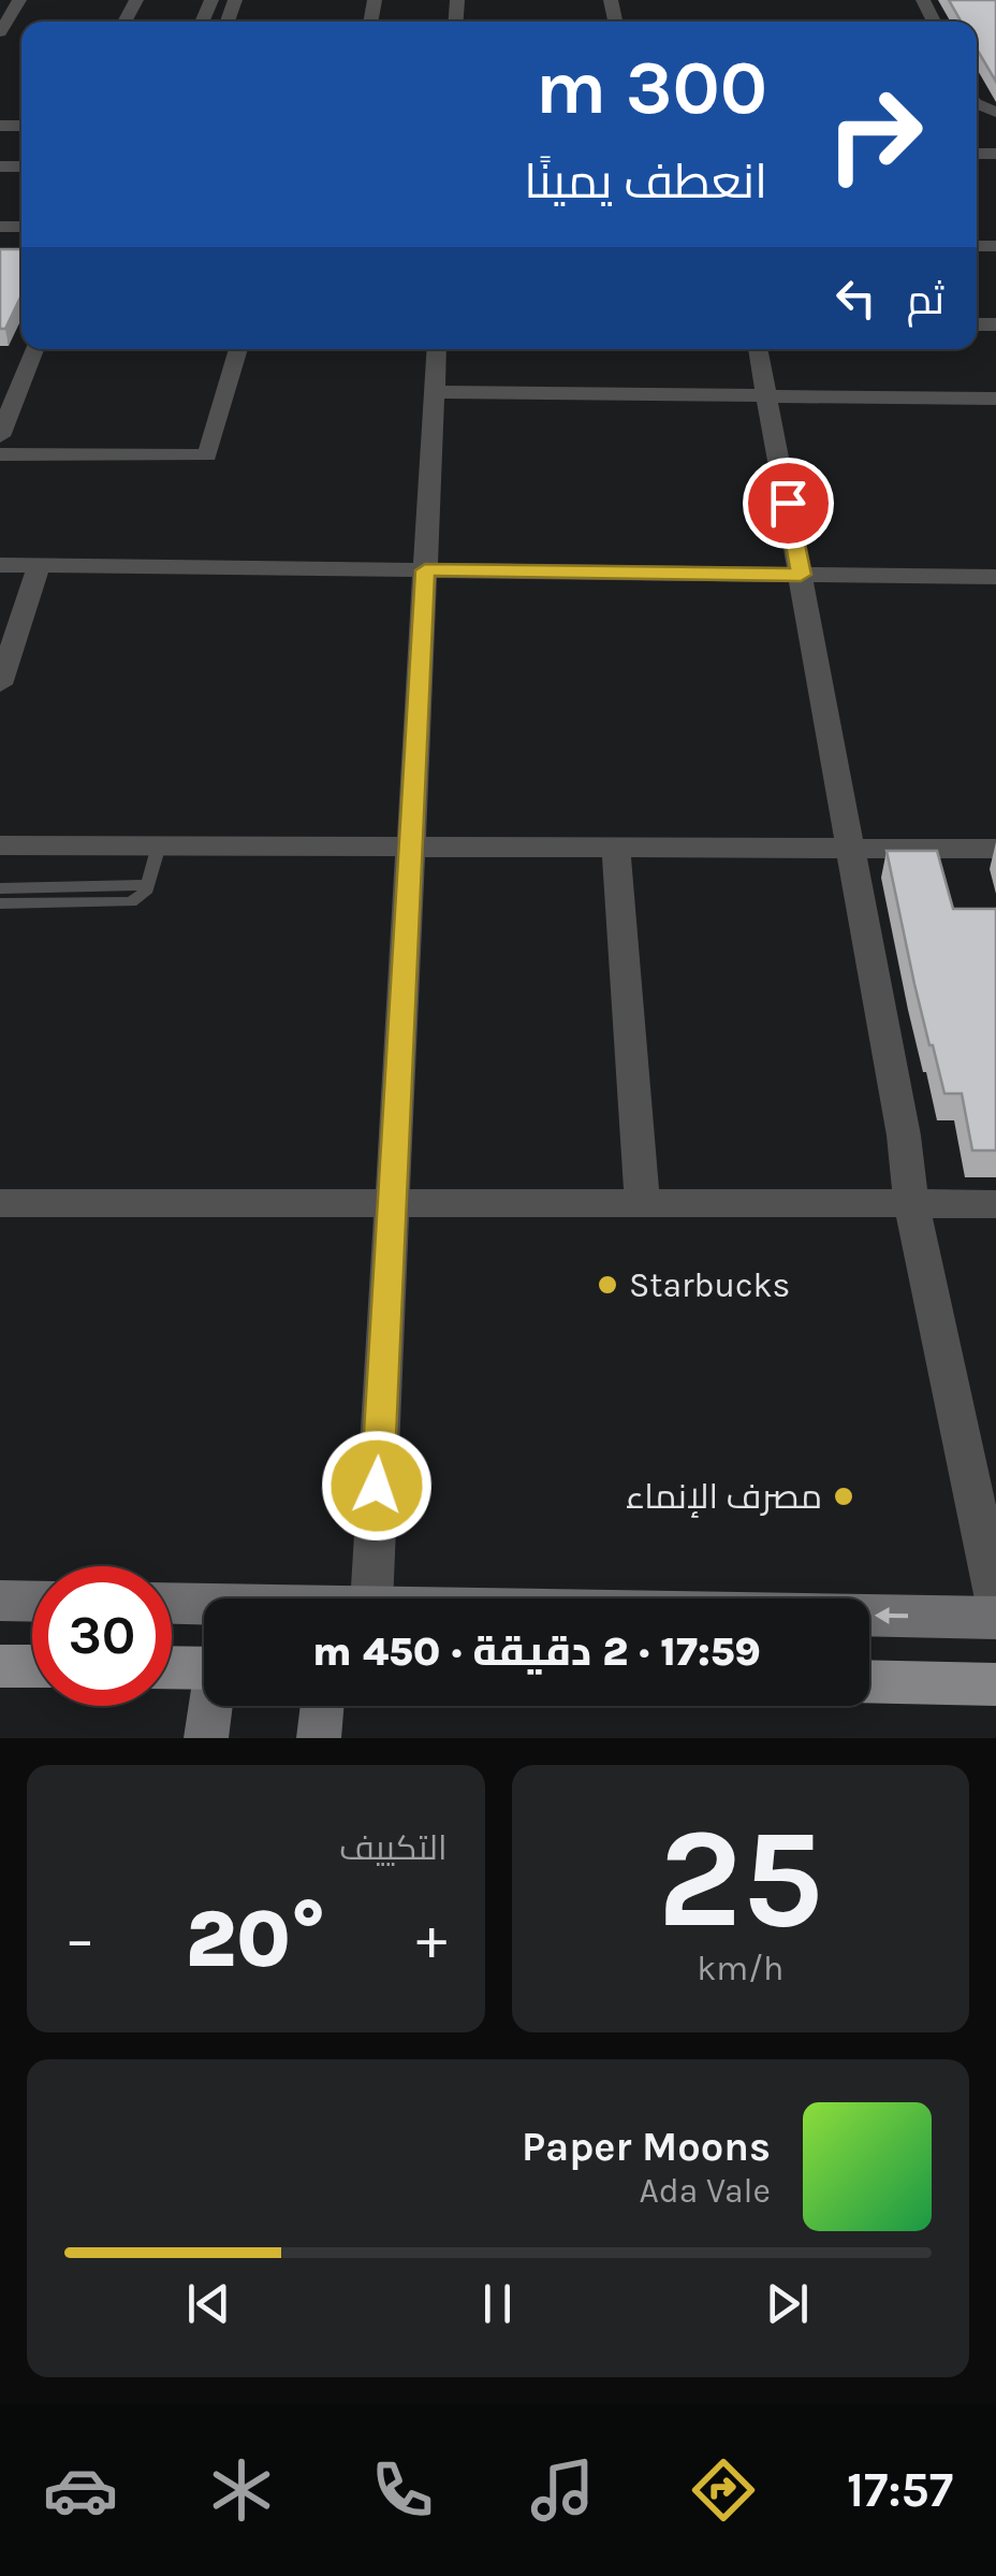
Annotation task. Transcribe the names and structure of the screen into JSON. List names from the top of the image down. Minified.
{"places":["Starbucks","مصرف الإنماء"],"page":{"turn":["300 m","انعطف يمينًا"],"then":"ثم","limit":"30","trip":"17:59 · 2 دقيقة · 450 m","tile":[["25","km/h"],"التكييف"],"heat":["−","20°","+"],"song":["Paper Moons","Ada Vale"],"tabs":"17:57"}}
